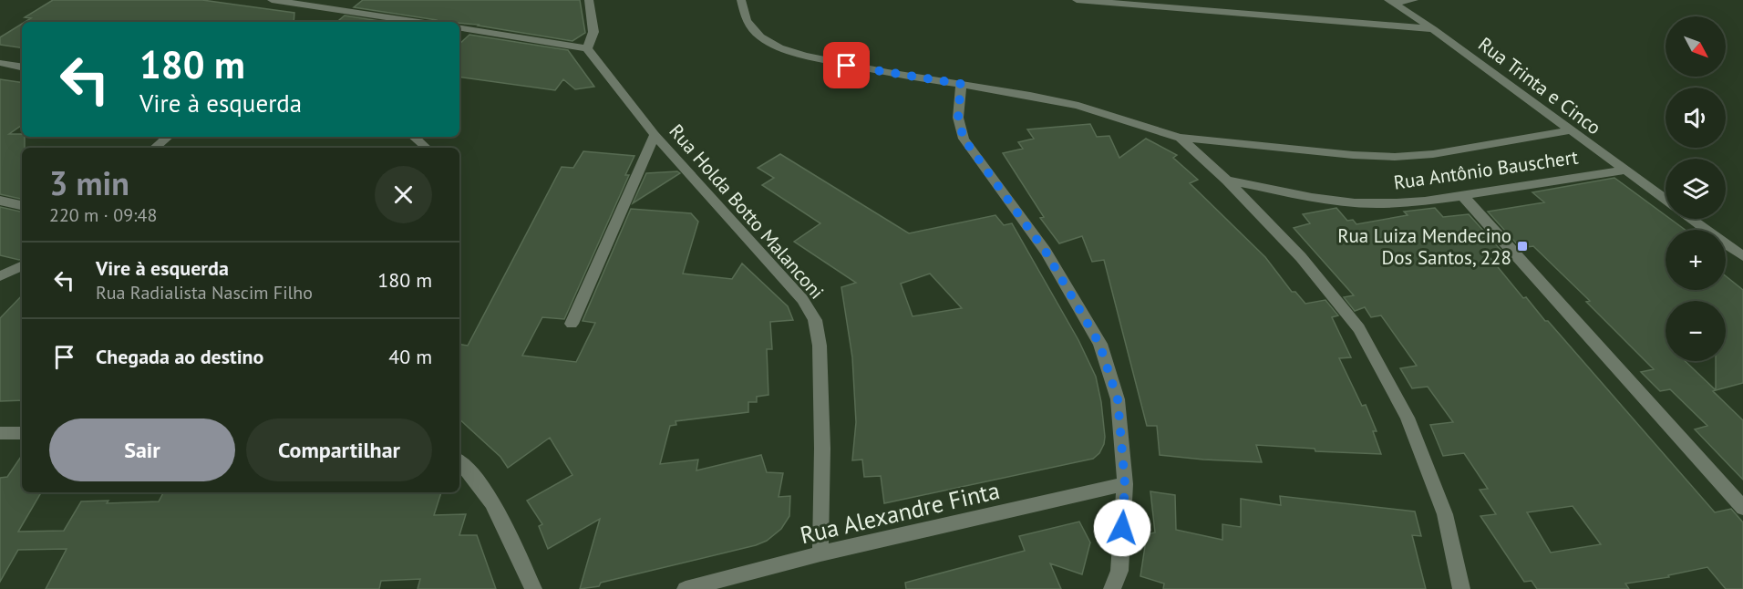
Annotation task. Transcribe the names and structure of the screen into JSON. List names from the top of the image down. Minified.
{"streets":{"street":["Rua Trinta e Cinco","Rua Antônio Bauschert","Rua Holda Botto Malanconi","Rua Alexandre Finta"]},"crossings":[["Rua Trinta e Cinco","Rua Antônio Bauschert"],["Rua Holda Botto Malanconi","Rua Alexandre Finta"]],"places":{"transit":["Rua Luiza Mendecino Dos Santos, 228"]},"north":"bottom right","page":{"map_buttons":["+","−"],"turn":["180 m","Vire à esquerda"],"heading":["3 min","220 m · 09:48"],"list":[{"name":"Vire à esquerda","note":"Rua Radialista Nascim Filho","value":"180 m"},{"name":"Chegada ao destino","value":"40 m"}],"buttons":["Sair","Compartilhar"]}}
